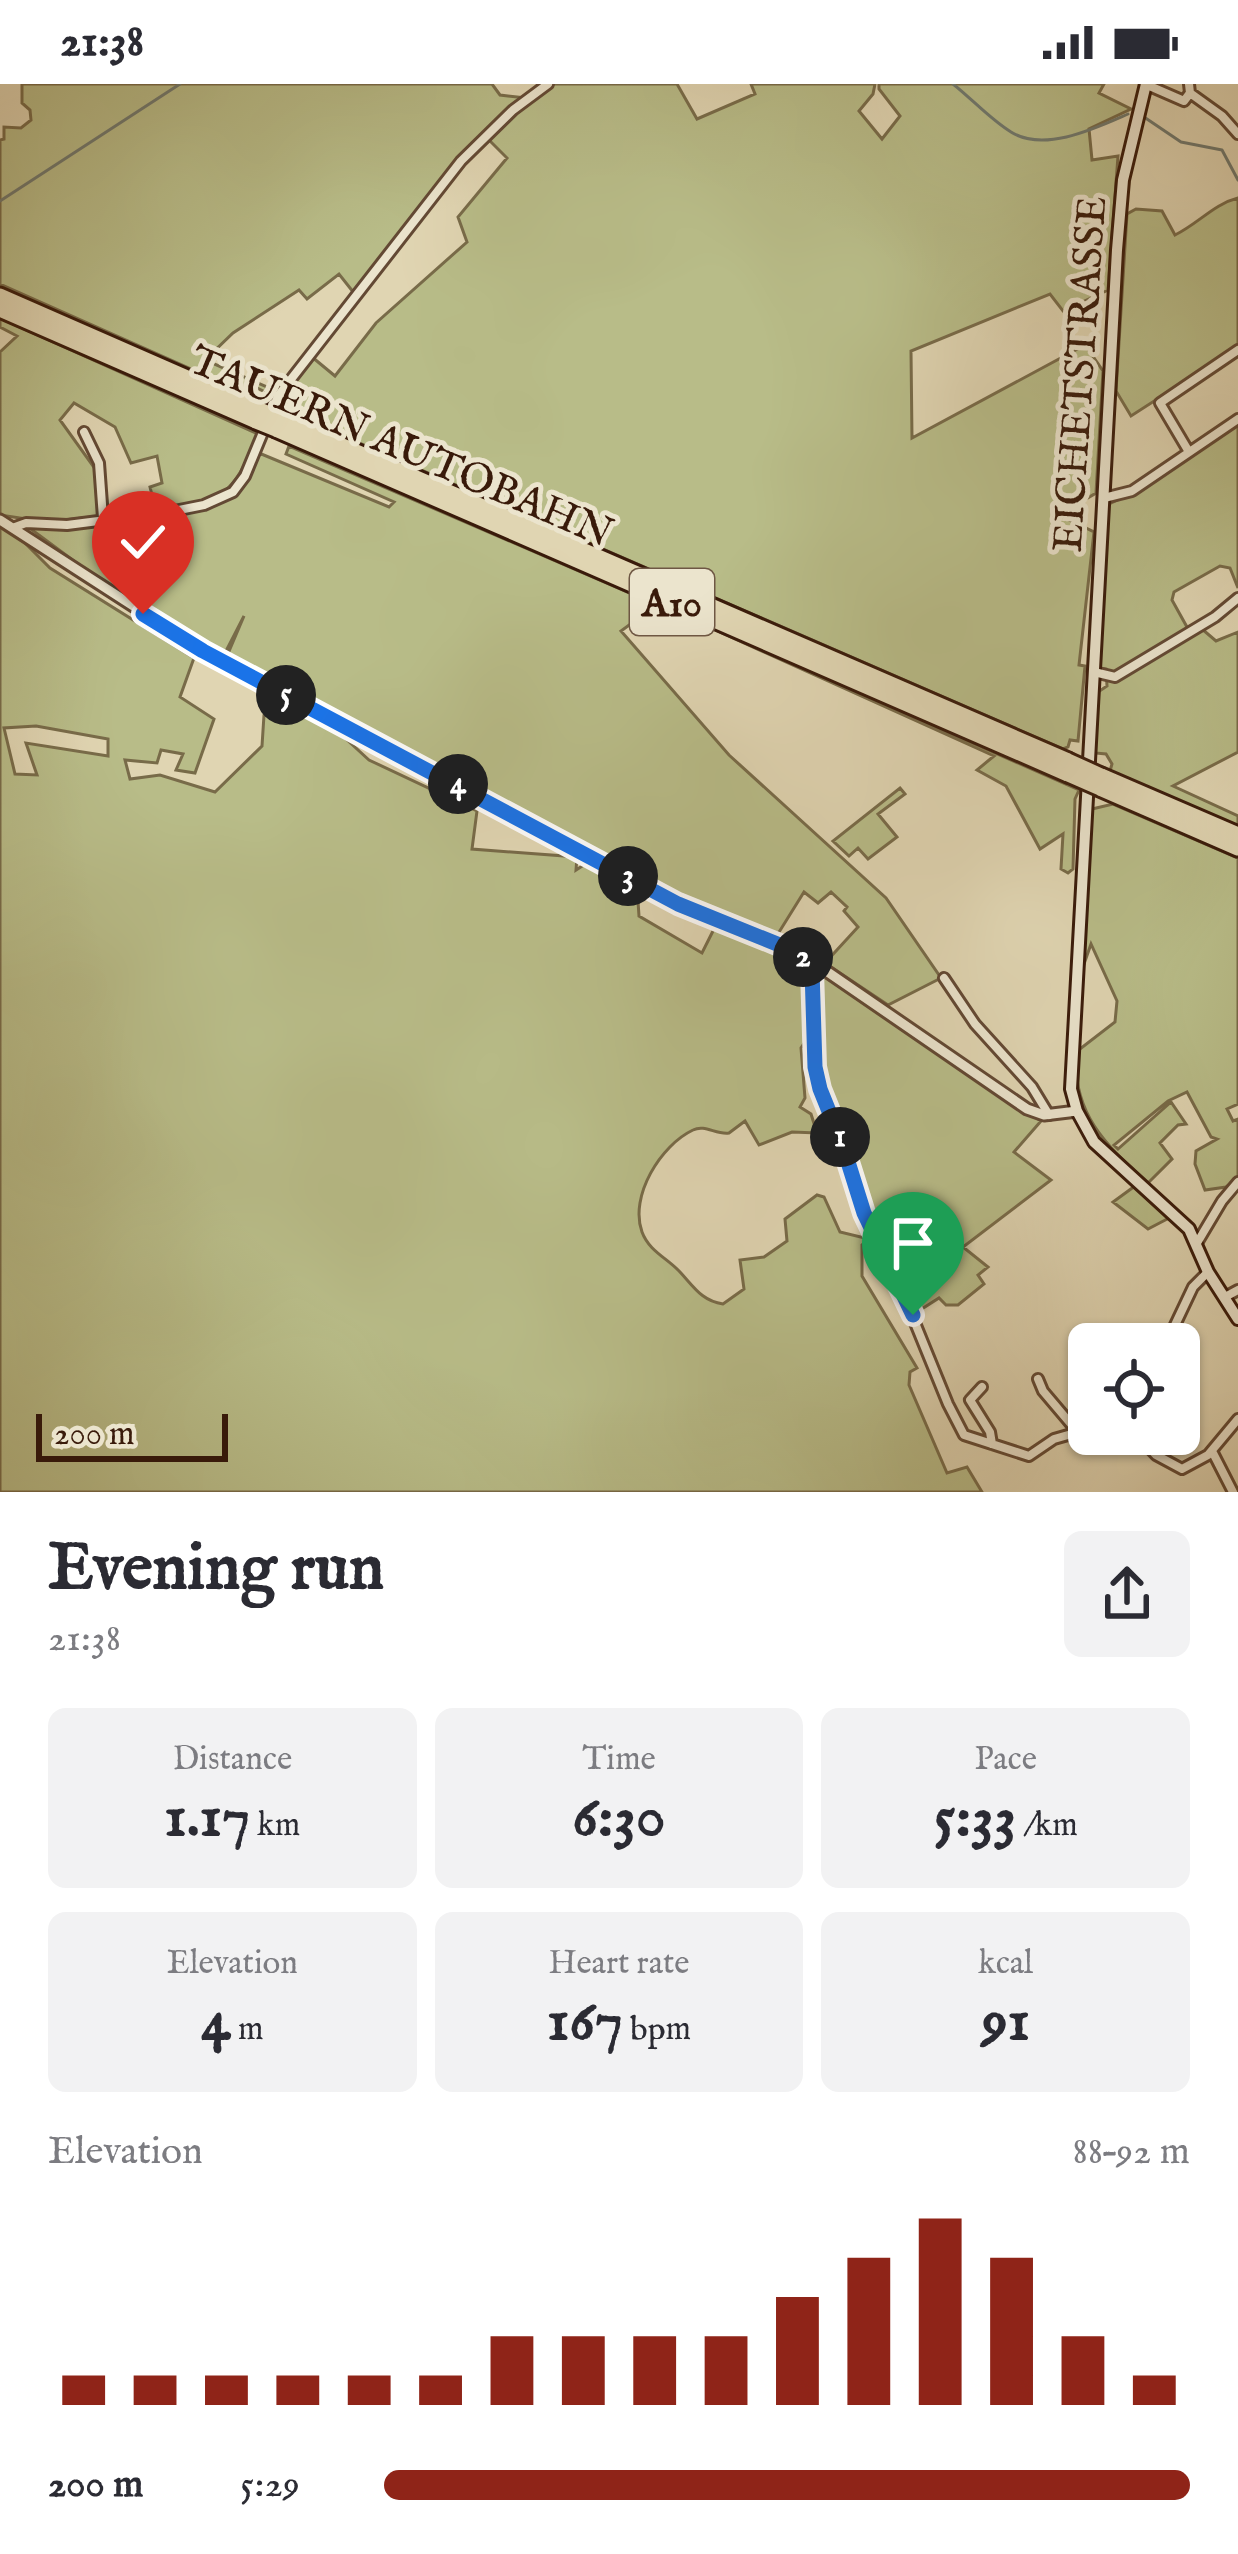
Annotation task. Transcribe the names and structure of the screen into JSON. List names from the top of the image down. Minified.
{"streets":{"highway":["TAUERN AUTOBAHN","A10"],"main road":["EICHETSTRASSE"]},"scale_bar":"200 m","page":{"status":"21:38","pins":["5","4","3","2","1"],"scale":"200 m","heading":["Evening run","21:38"],"stats":[["Distance","1.17 km"],["Time","6:30"],["Pace","5:33 /km"],["Elevation","4 m"],["Heart rate","167 bpm"],["kcal","91"]],"chart":["Elevation","88–92 m"],"list":[{"name":"200 m","note":"5:29"}]}}
